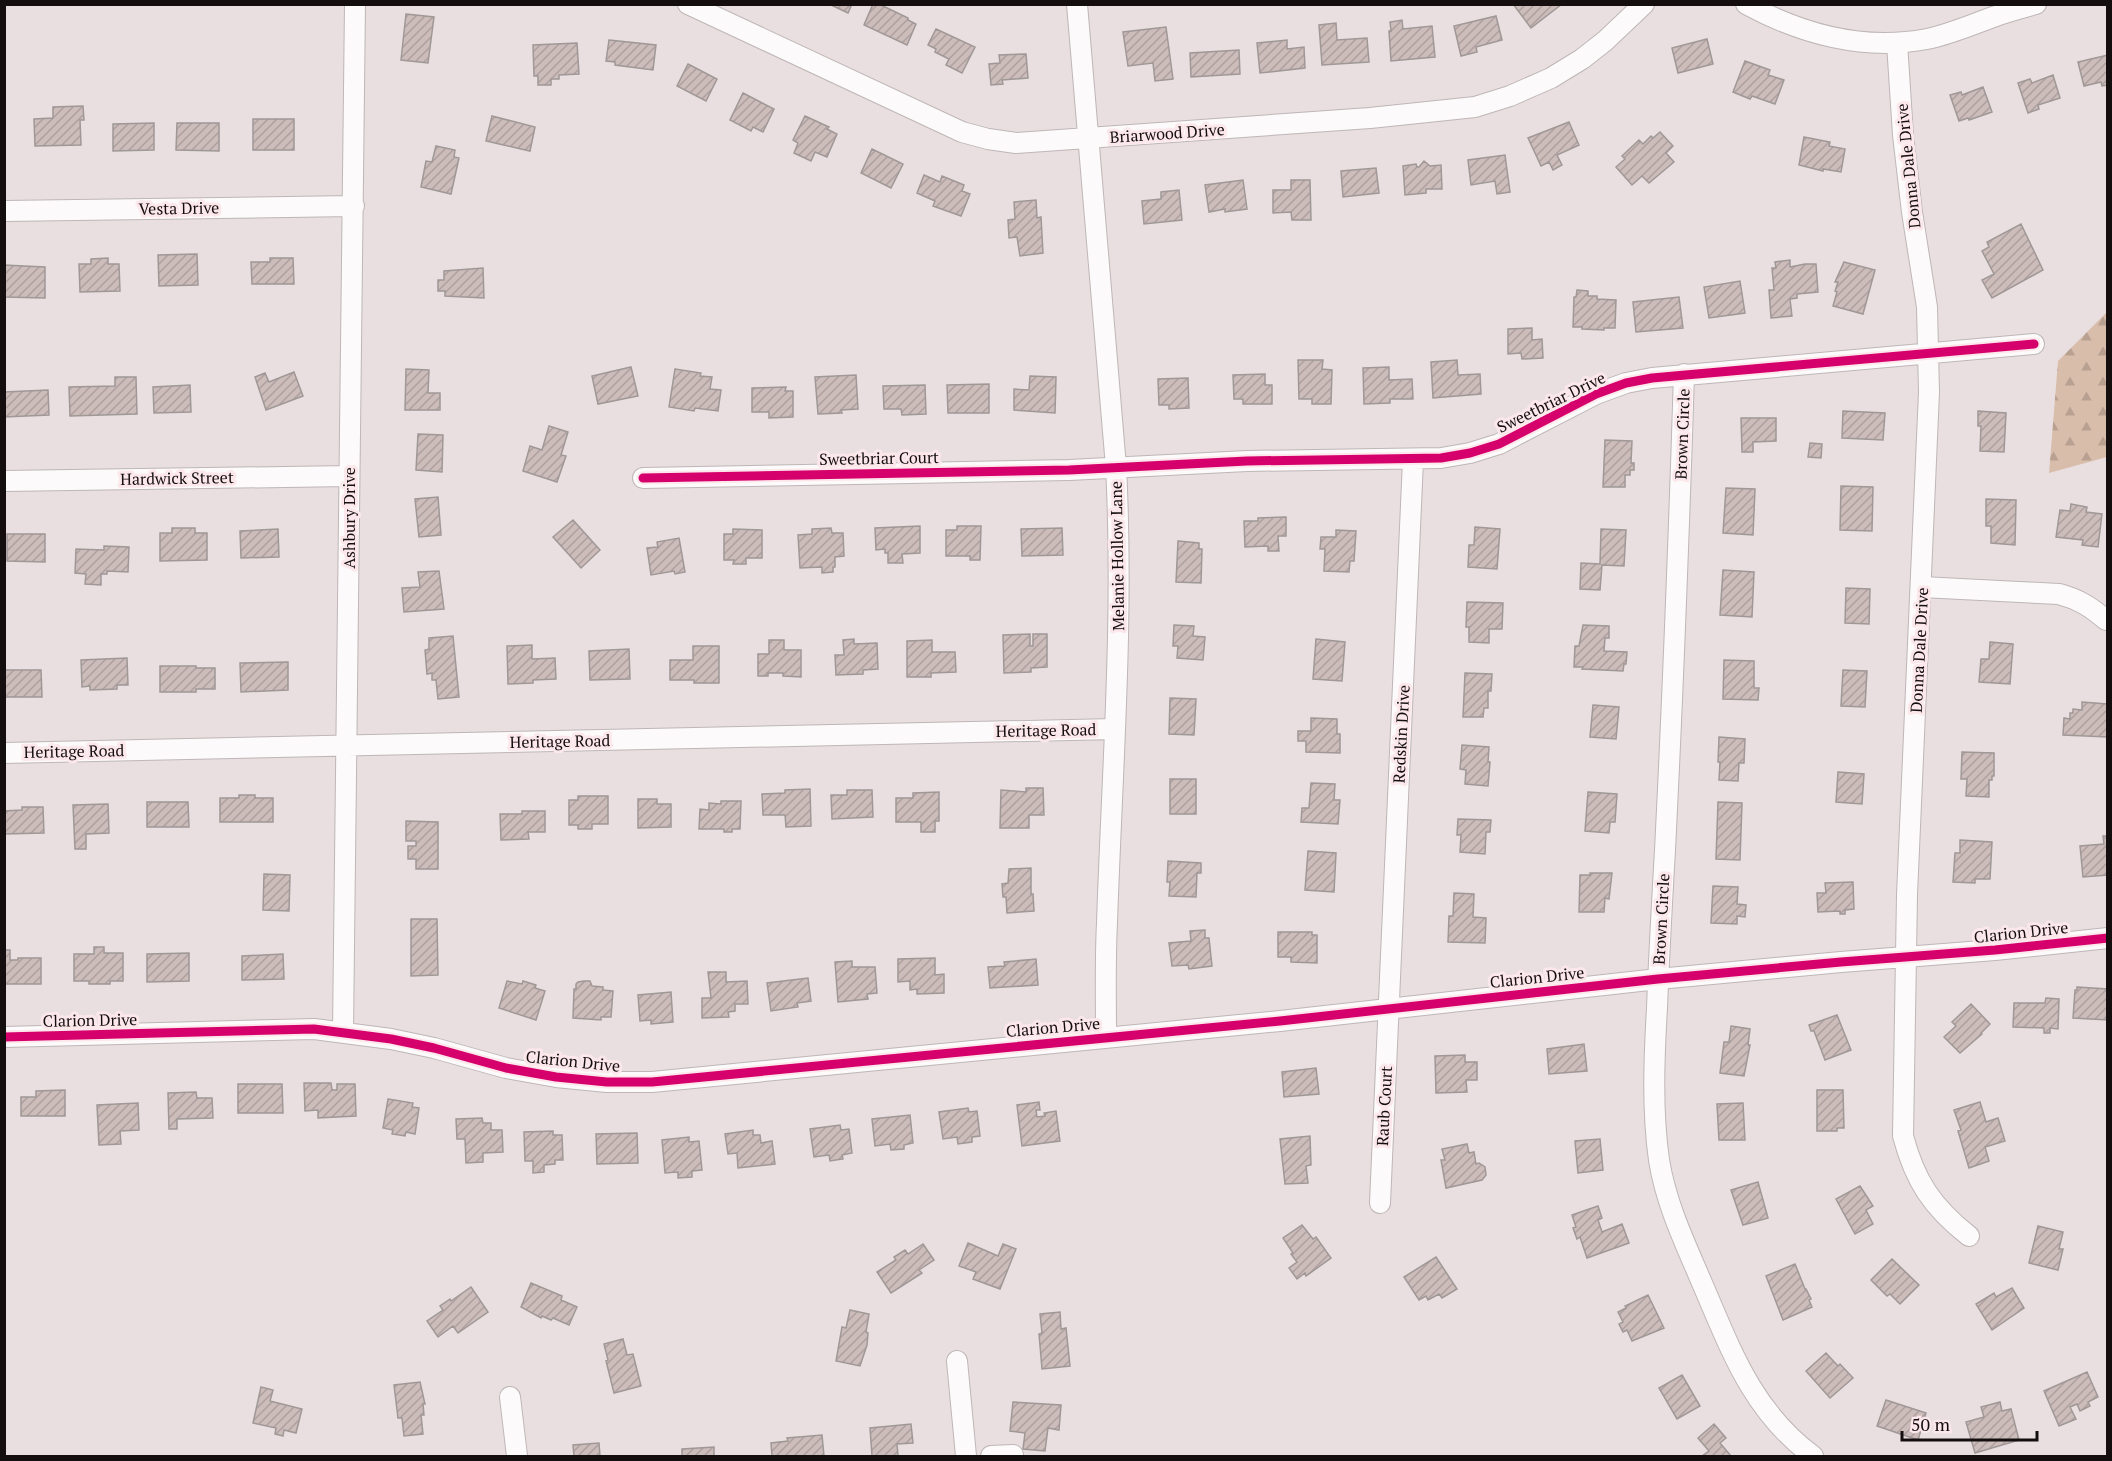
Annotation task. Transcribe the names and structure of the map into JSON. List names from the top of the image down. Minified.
{"streets":{"street":["Briarwood Drive","Donna Dale Drive","Vesta Drive","Sweetbriar Drive","Brown Circle","Sweetbriar Court","Hardwick Street","Ashbury Drive","Melanie Hollow Lane","Heritage Road","Redskin Drive","Clarion Drive","Raub Court"]},"crossings":[["Briarwood Drive","Melanie Hollow Lane"],["Donna Dale Drive","Sweetbriar Drive"],["Donna Dale Drive","Clarion Drive"],["Vesta Drive","Ashbury Drive"],["Sweetbriar Drive","Brown Circle"],["Sweetbriar Drive","Sweetbriar Court"],["Sweetbriar Drive","Melanie Hollow Lane"],["Sweetbriar Drive","Redskin Drive"],["Brown Circle","Clarion Drive"],["Sweetbriar Court","Melanie Hollow Lane"],["Hardwick Street","Ashbury Drive"],["Ashbury Drive","Heritage Road"],["Ashbury Drive","Clarion Drive"],["Melanie Hollow Lane","Heritage Road"],["Melanie Hollow Lane","Clarion Drive"],["Redskin Drive","Clarion Drive"],["Redskin Drive","Raub Court"],["Clarion Drive","Raub Court"]],"scale_bar":"50 m"}
